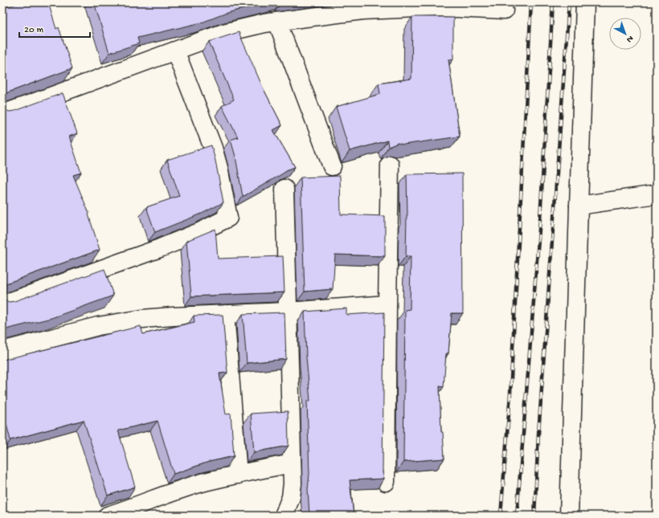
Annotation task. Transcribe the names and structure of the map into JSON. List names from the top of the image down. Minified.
{"scale_bar":"20 m","north":"bottom right"}
